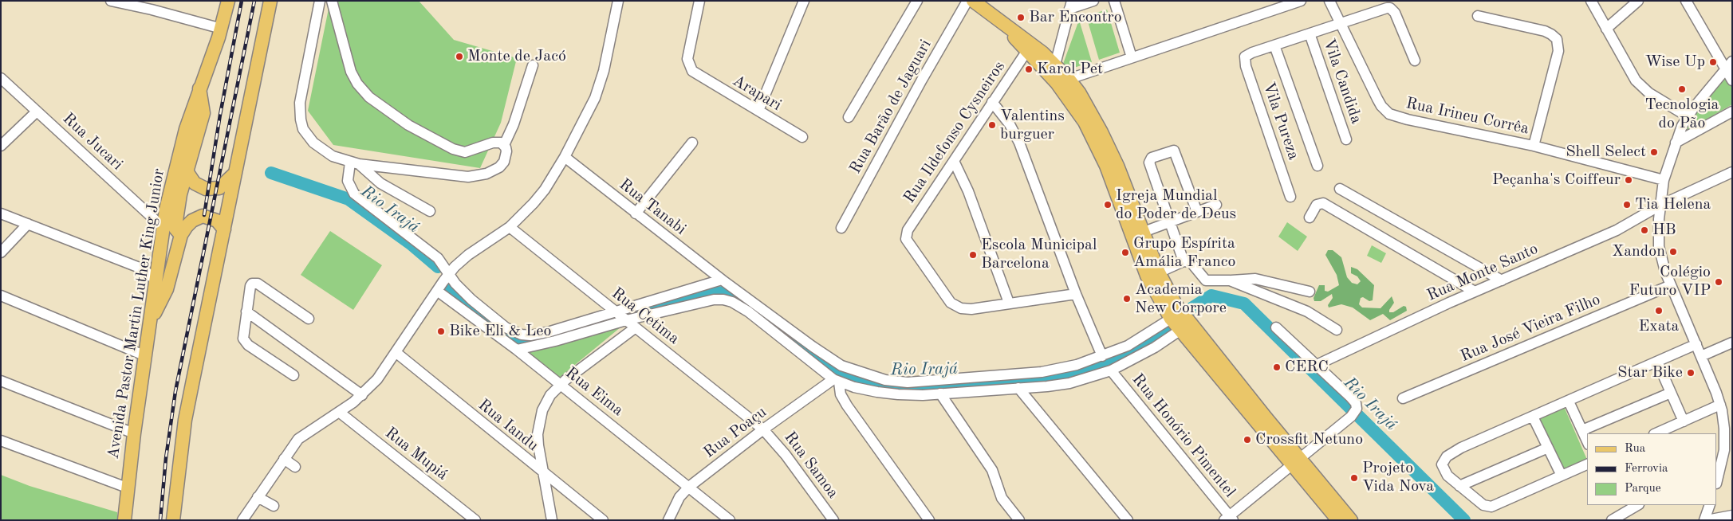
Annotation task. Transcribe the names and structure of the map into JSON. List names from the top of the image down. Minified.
{"streets":{"main road":["Avenida Pastor Martin Luther King Junior"],"street":["Vila Candida","Arapari","Rua Barão de Jaguari","Rua Irineu Corrêa","Vila Pureza","Rua Ildefonso Cysneiros","Rua Jucari","Rua Tanabi","Rua Monte Santo","Rua Cetima","Rua José Vieira Filho","Rua Eima","Rua Iandu","Rua Poaçu","Rua Honório Pimentel","Rua Mupiá","Rua Samoa"]},"crossings":[["Rua Jucari","Avenida Pastor Martin Luther King Junior"],["Rua Cetima","Rua Poaçu"],["Rua Cetima","Rua Samoa"],["Rua Eima","Rua Poaçu"],["Rua Poaçu","Rua Samoa"]],"water":["Rio Irajá"],"places":["Bar Encontro","Monte de Jacó","Wise Up","Karol Pet","Tecnologia do Pão","Valentins burguer","Shell Select","Peçanha's Coiffeur","Igreja Mundial do Poder de Deus","Tia Helena","HB","Xandon","Grupo Espírita Amália Franco","Escola Municipal Barcelona","Colégio Futuro VIP","Academia New Corpore","Exata","Bike Eli & Leo","CERC","Star Bike","Crossfit Netuno","Projeto Vida Nova"],"legend":["Rua","Ferrovia","Parque"]}
